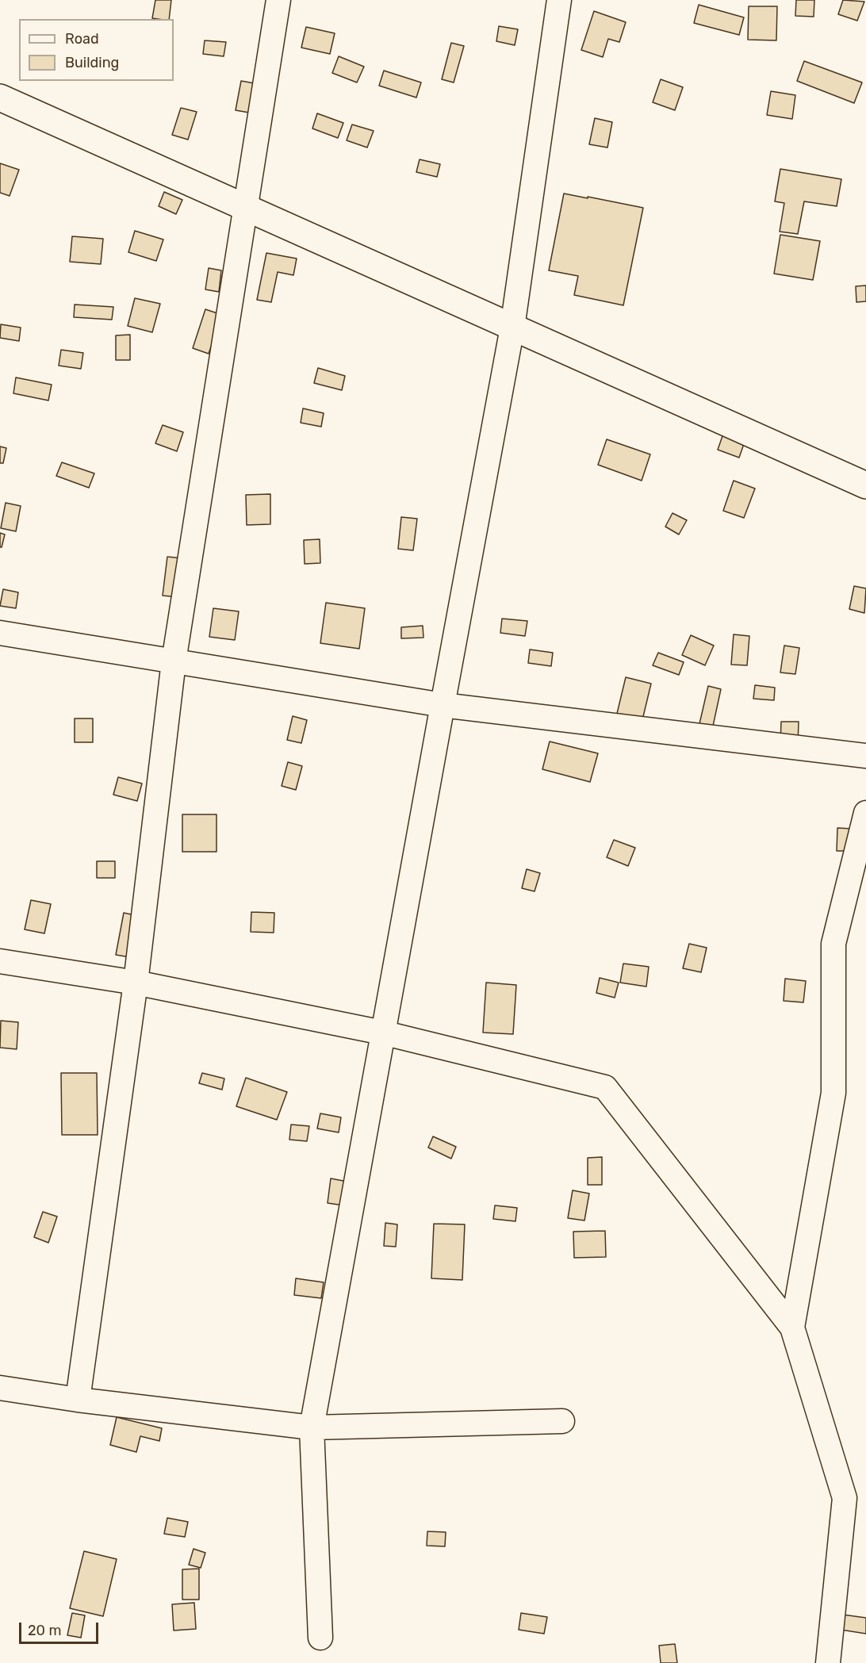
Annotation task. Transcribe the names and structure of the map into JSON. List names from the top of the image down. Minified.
{"legend":["Road","Building"],"scale_bar":"20 m"}
